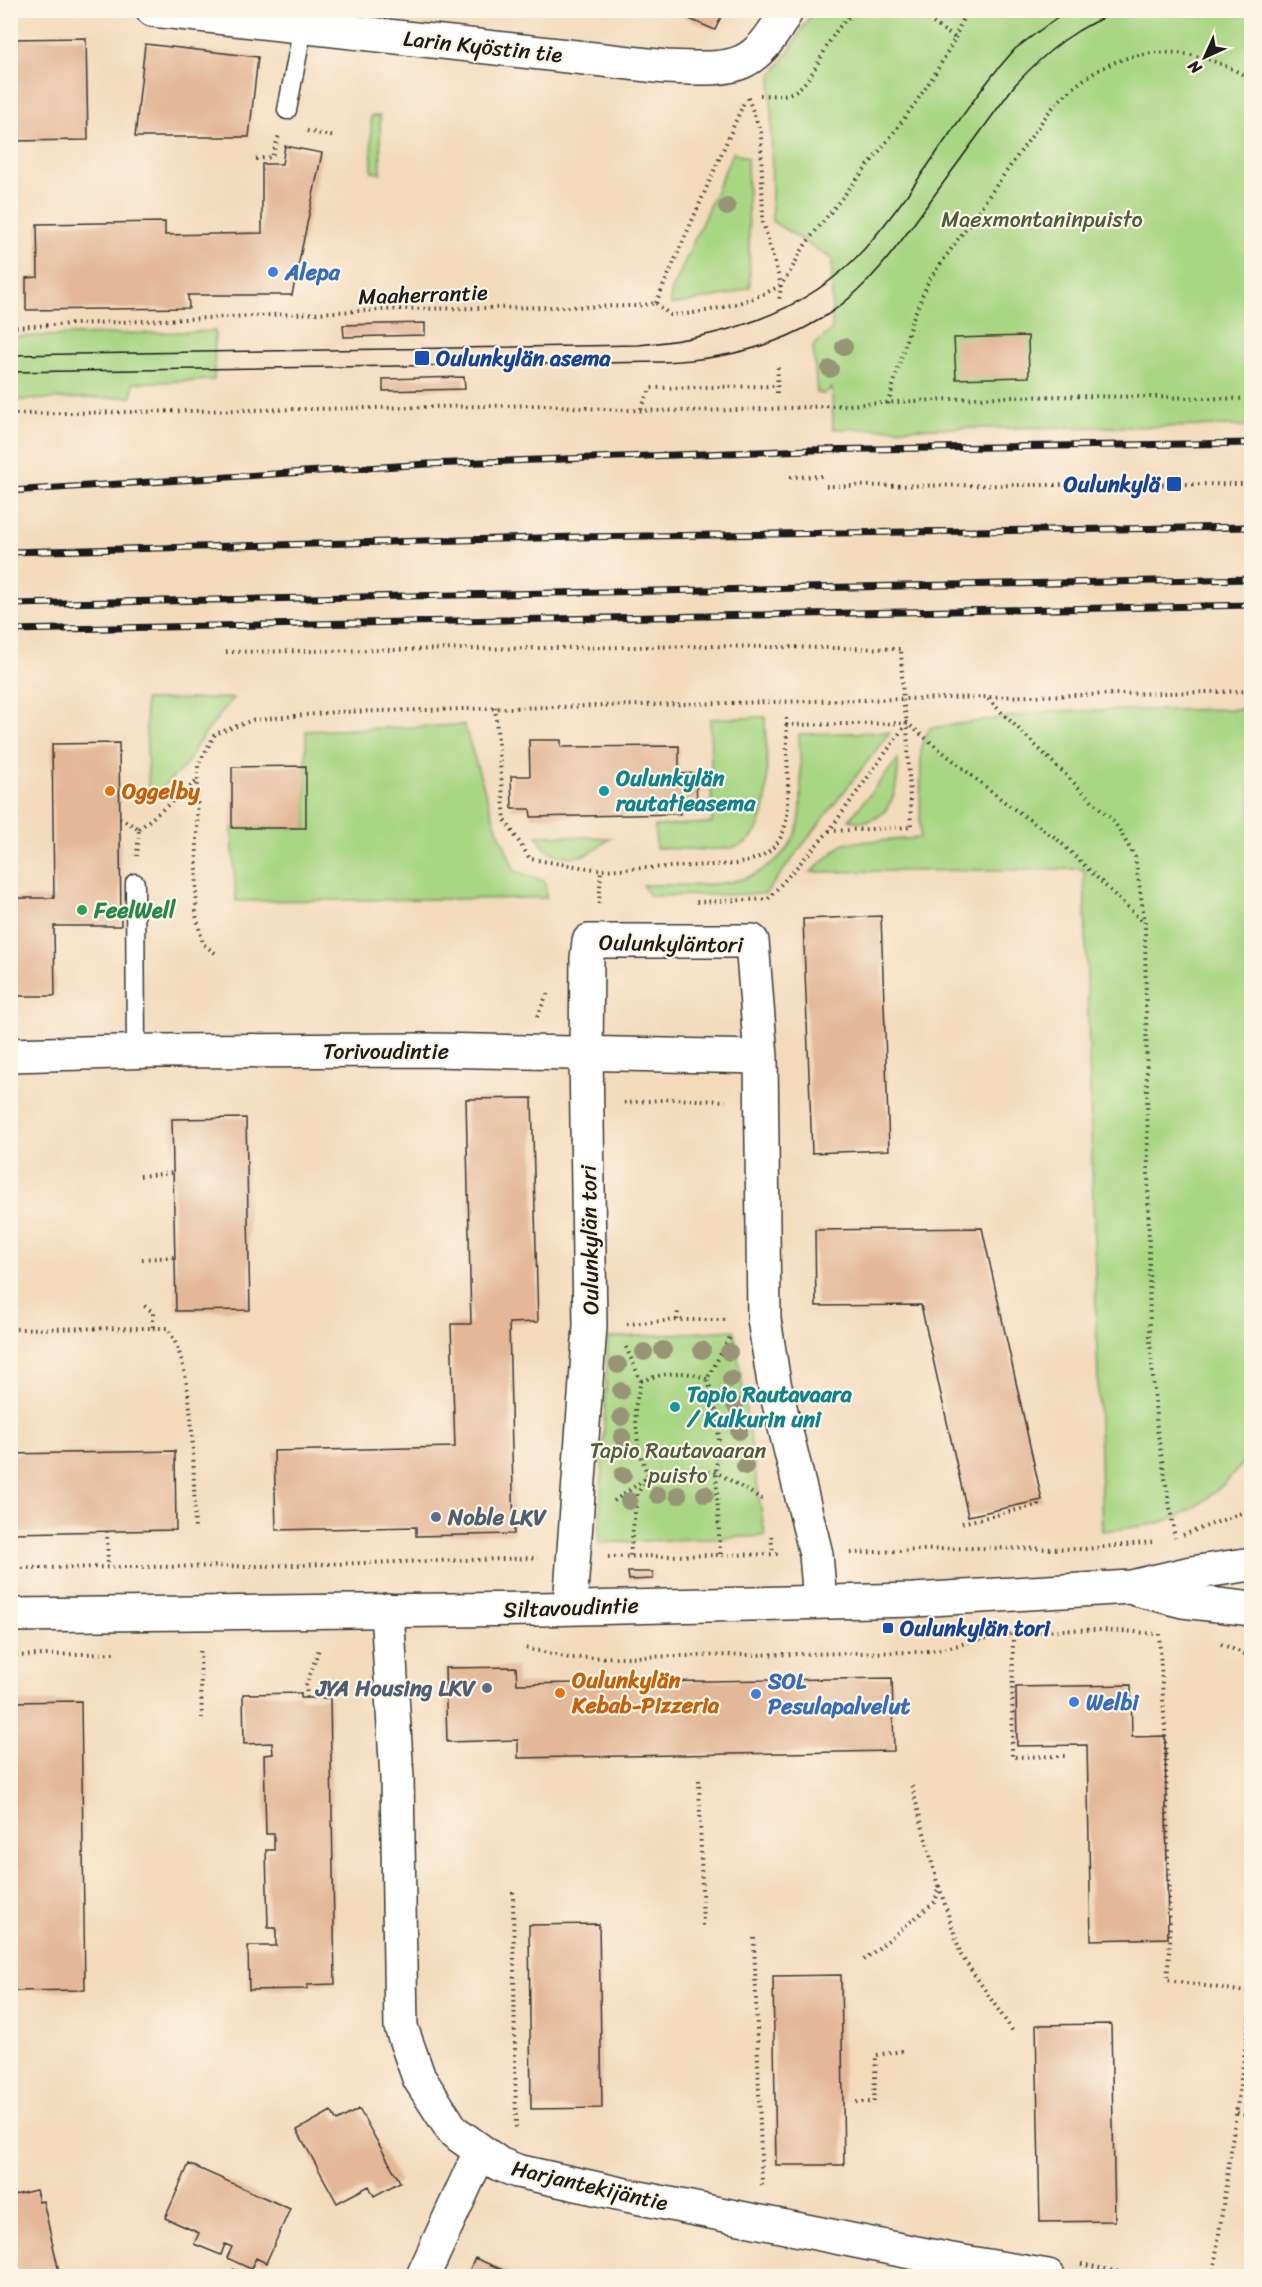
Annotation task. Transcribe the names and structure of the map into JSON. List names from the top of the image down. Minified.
{"streets":{"street":["Larin Kyöstin tie","Oulunkyläntori","Torivoudintie","Oulunkylän tori","Siltavoudintie","Harjantekijäntie"],"path":["Maaherrantie"]},"crossings":[["Oulunkyläntori","Torivoudintie"],["Oulunkyläntori","Oulunkylän tori"],["Torivoudintie","Oulunkylän tori"],["Oulunkylän tori","Siltavoudintie"],["Siltavoudintie","Harjantekijäntie"]],"parks":["Maexmontaninpuisto","Tapio Rautavaaran puisto"],"places":{"other":["Alepa","Oggelby","Oulunkylän rautatieasema","FeelWell","Tapio Rautavaara / Kulkurin uni","Noble LKV","JYA Housing LKV","Oulunkylän Kebab-Pizzeria","SOL Pesulapalvelut","Welbi"],"transit":["Oulunkylän asema","Oulunkylä","Oulunkylän tori"]},"north":"bottom left"}
